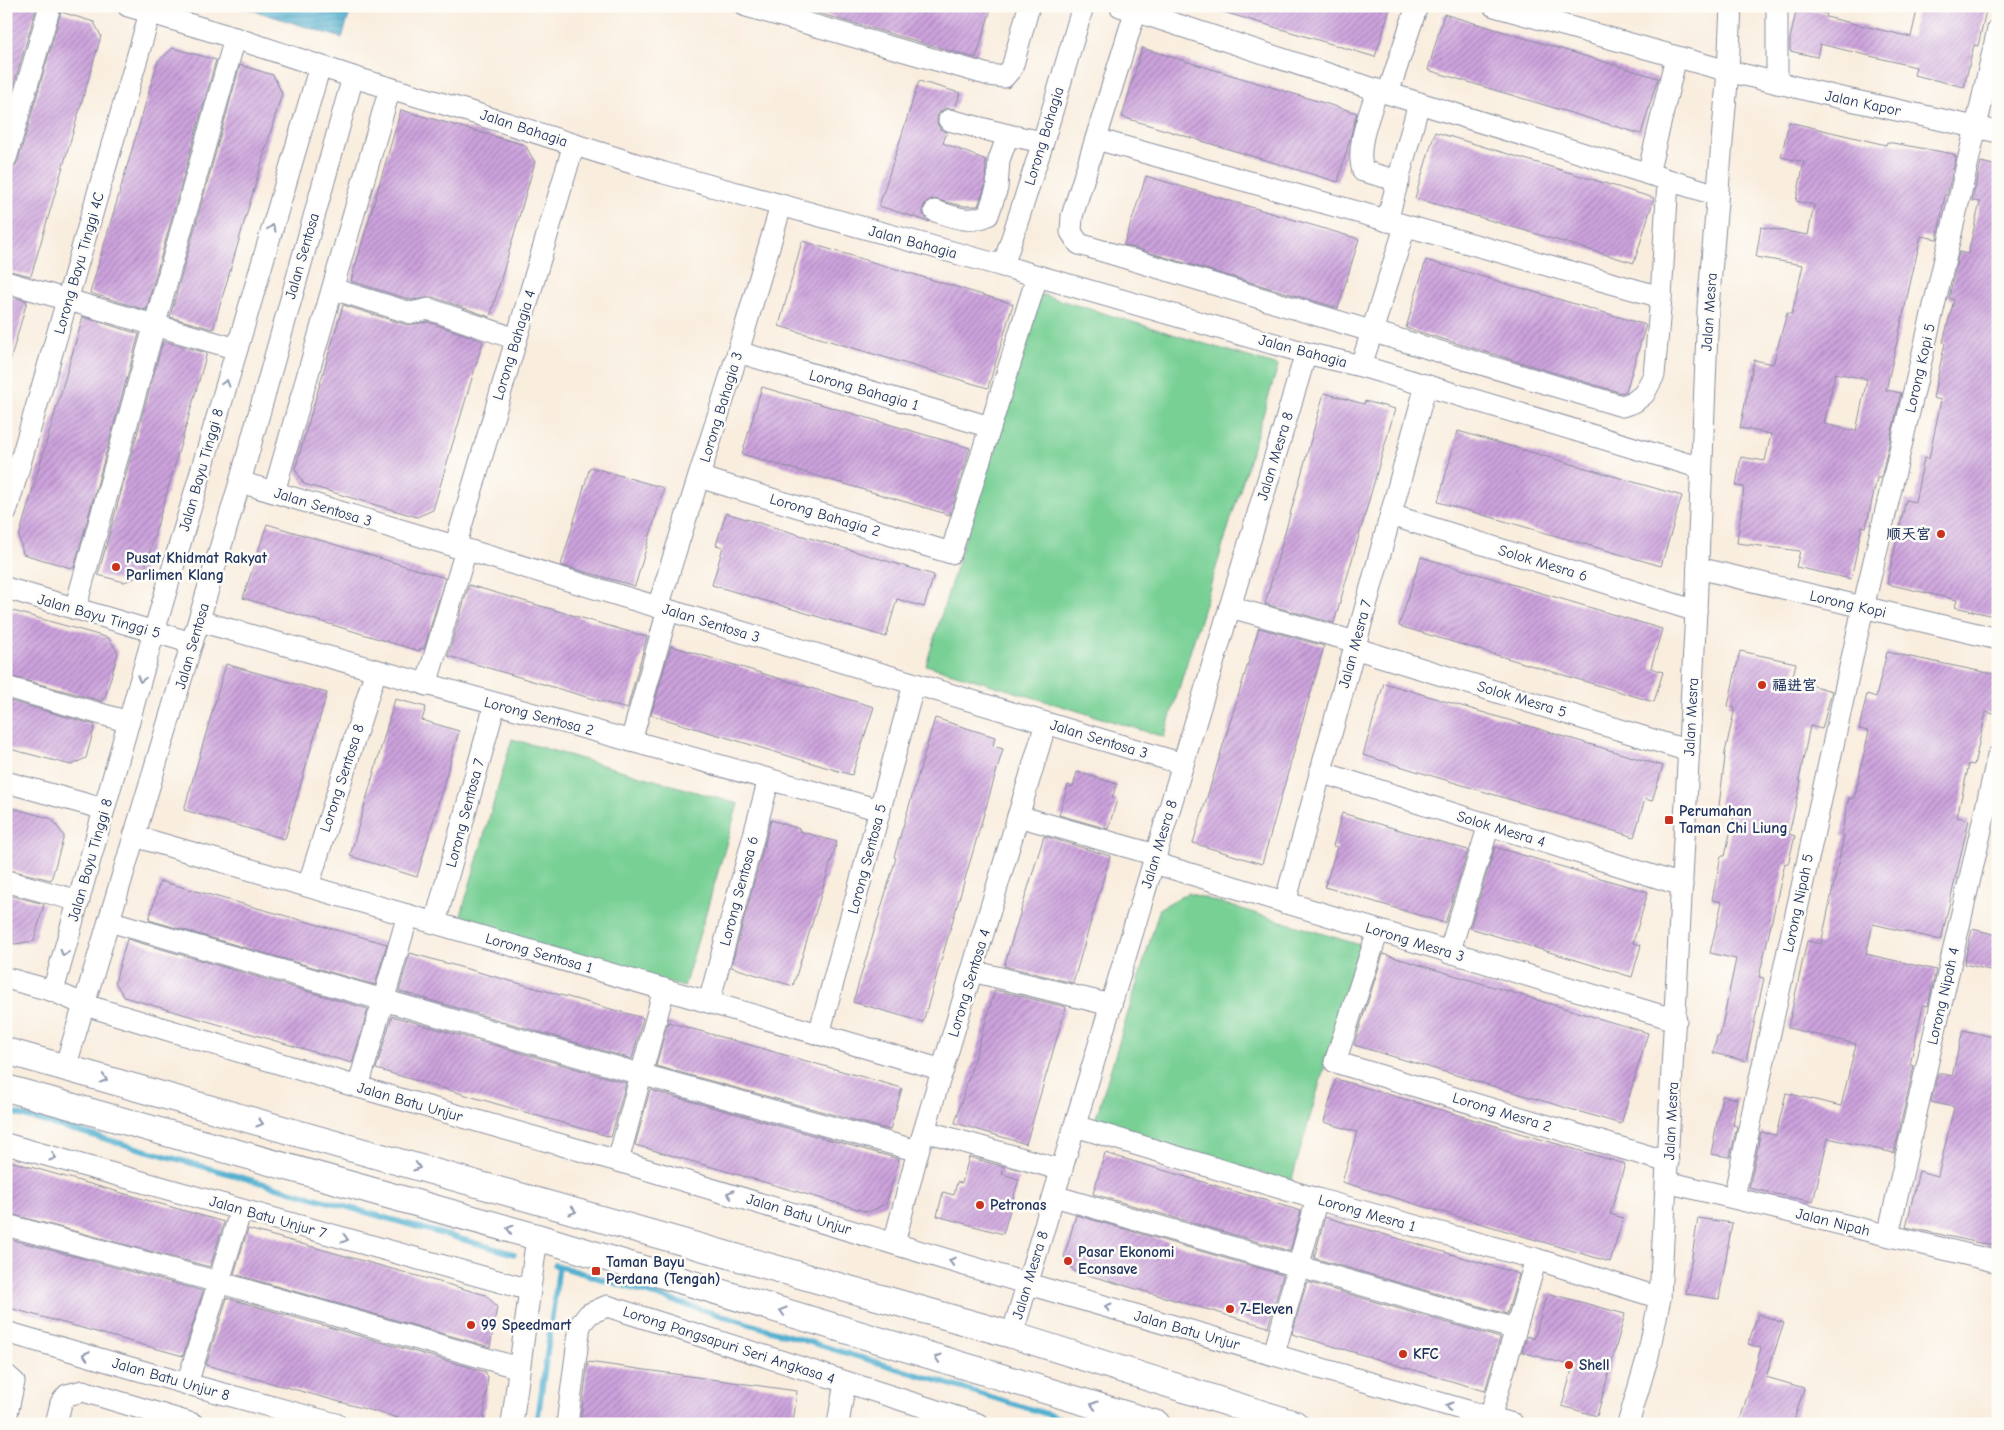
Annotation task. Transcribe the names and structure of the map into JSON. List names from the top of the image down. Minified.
{"streets":{"street":["Jalan Kapor","Jalan Bahagia","Lorong Bahagia","Jalan Sentosa","Lorong Bayu Tinggi 4C","Jalan Mesra","Lorong Bahagia 4","Lorong Kopi 5","Lorong Bahagia 1","Lorong Bahagia 3","Jalan Mesra 8","Jalan Bayu Tinggi 8","Jalan Sentosa 3","Lorong Bahagia 2","Solok Mesra 6","Lorong Kopi","Jalan Bayu Tinggi 5","Jalan Mesra 7","Solok Mesra 5","Lorong Sentosa 2","Lorong Sentosa 8","Lorong Sentosa 7","Solok Mesra 4","Lorong Sentosa 5","Lorong Sentosa 6","Lorong Nipah 5","Lorong Mesra 3","Lorong Sentosa 1","Lorong Sentosa 4","Lorong Nipah 4","Jalan Batu Unjur","Lorong Mesra 2","Lorong Mesra 1","Jalan Batu Unjur 7","Jalan Nipah","Lorong Pangsapuri Seri Angkasa 4","Jalan Batu Unjur 8"]},"crossings":[["Jalan Kapor","Jalan Mesra"],["Jalan Kapor","Lorong Kopi 5"],["Jalan Bahagia","Lorong Bahagia"],["Jalan Bahagia","Jalan Sentosa"],["Jalan Bahagia","Lorong Bayu Tinggi 4C"],["Jalan Bahagia","Jalan Mesra"],["Jalan Bahagia","Lorong Bahagia 4"],["Jalan Bahagia","Lorong Bahagia 3"],["Jalan Bahagia","Jalan Mesra 8"],["Jalan Bahagia","Jalan Bayu Tinggi 8"],["Jalan Bahagia","Jalan Mesra 7"],["Jalan Sentosa","Jalan Sentosa 3"],["Jalan Sentosa","Jalan Bayu Tinggi 5"],["Jalan Sentosa","Lorong Sentosa 2"],["Jalan Sentosa","Lorong Sentosa 1"],["Jalan Sentosa","Jalan Batu Unjur"],["Jalan Mesra","Solok Mesra 6"],["Jalan Mesra","Lorong Kopi"],["Jalan Mesra","Solok Mesra 5"],["Jalan Mesra","Solok Mesra 4"],["Jalan Mesra","Lorong Mesra 3"],["Jalan Mesra","Lorong Mesra 2"],["Jalan Mesra","Lorong Mesra 1"],["Jalan Mesra","Jalan Nipah"],["Lorong Bahagia 4","Jalan Sentosa 3"],["Lorong Bahagia 4","Lorong Sentosa 2"],["Lorong Kopi 5","Lorong Kopi"],["Lorong Kopi 5","Lorong Nipah 5"],["Lorong Bahagia 1","Lorong Bahagia 3"],["Lorong Bahagia 1","Lorong Bahagia 2"],["Lorong Bahagia 3","Jalan Sentosa 3"],["Lorong Bahagia 3","Lorong Bahagia 2"],["Lorong Bahagia 3","Lorong Sentosa 2"],["Jalan Mesra 8","Jalan Sentosa 3"],["Jalan Mesra 8","Solok Mesra 5"],["Jalan Mesra 8","Lorong Mesra 3"],["Jalan Mesra 8","Jalan Batu Unjur"],["Jalan Mesra 8","Lorong Mesra 1"],["Jalan Bayu Tinggi 8","Jalan Bayu Tinggi 5"],["Jalan Bayu Tinggi 8","Jalan Batu Unjur"],["Jalan Sentosa 3","Lorong Sentosa 5"],["Jalan Sentosa 3","Lorong Sentosa 4"],["Solok Mesra 6","Jalan Mesra 7"],["Lorong Kopi","Lorong Nipah 5"],["Jalan Mesra 7","Solok Mesra 5"],["Jalan Mesra 7","Solok Mesra 4"],["Jalan Mesra 7","Lorong Mesra 3"],["Lorong Sentosa 2","Lorong Sentosa 8"],["Lorong Sentosa 2","Lorong Sentosa 7"],["Lorong Sentosa 2","Lorong Sentosa 5"],["Lorong Sentosa 2","Lorong Sentosa 6"],["Lorong Sentosa 8","Lorong Sentosa 1"],["Lorong Sentosa 7","Lorong Sentosa 1"],["Lorong Sentosa 5","Lorong Sentosa 1"],["Lorong Sentosa 6","Lorong Sentosa 1"],["Lorong Nipah 5","Jalan Nipah"],["Lorong Mesra 3","Lorong Sentosa 4"],["Lorong Mesra 3","Lorong Mesra 2"],["Lorong Sentosa 1","Lorong Sentosa 4"],["Lorong Sentosa 4","Jalan Batu Unjur"],["Lorong Nipah 4","Jalan Nipah"],["Lorong Mesra 2","Jalan Nipah"]],"places":{"other":["顺天宫","Pusat Khidmat Rakyat Parlimen Klang","福进宫","Petronas","Pasar Ekonomi Econsave","7-Eleven","99 Speedmart","KFC","Shell"],"transit":["Perumahan Taman Chi Liung","Taman Bayu Perdana (Tengah)"]}}
